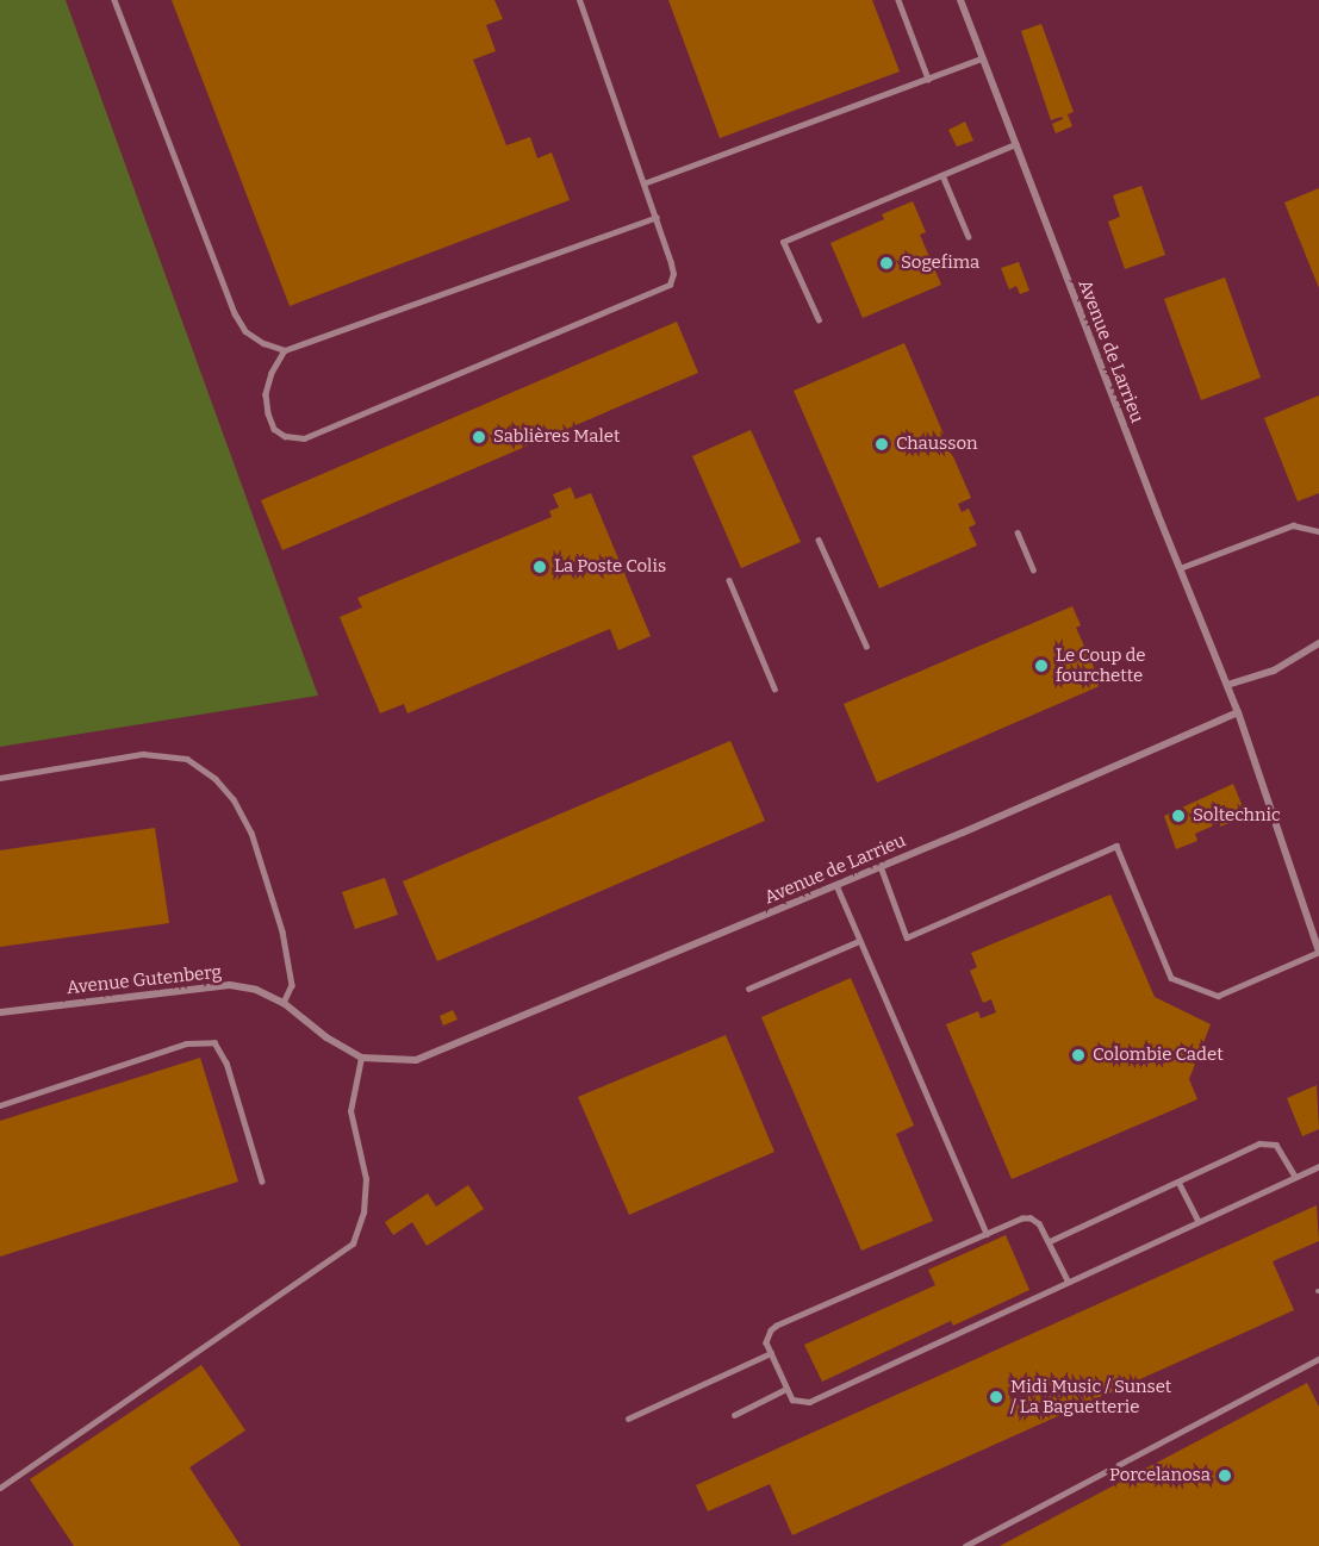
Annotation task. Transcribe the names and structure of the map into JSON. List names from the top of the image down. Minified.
{"streets":{"street":["Avenue de Larrieu","Avenue Gutenberg"]},"crossings":[["Avenue de Larrieu","Avenue Gutenberg"]],"places":["Sogefima","Sablières Malet","Chausson","La Poste Colis","Le Coup de fourchette","Soltechnic","Colombie Cadet","Midi Music / Sunset / La Baguetterie","Porcelanosa"]}
